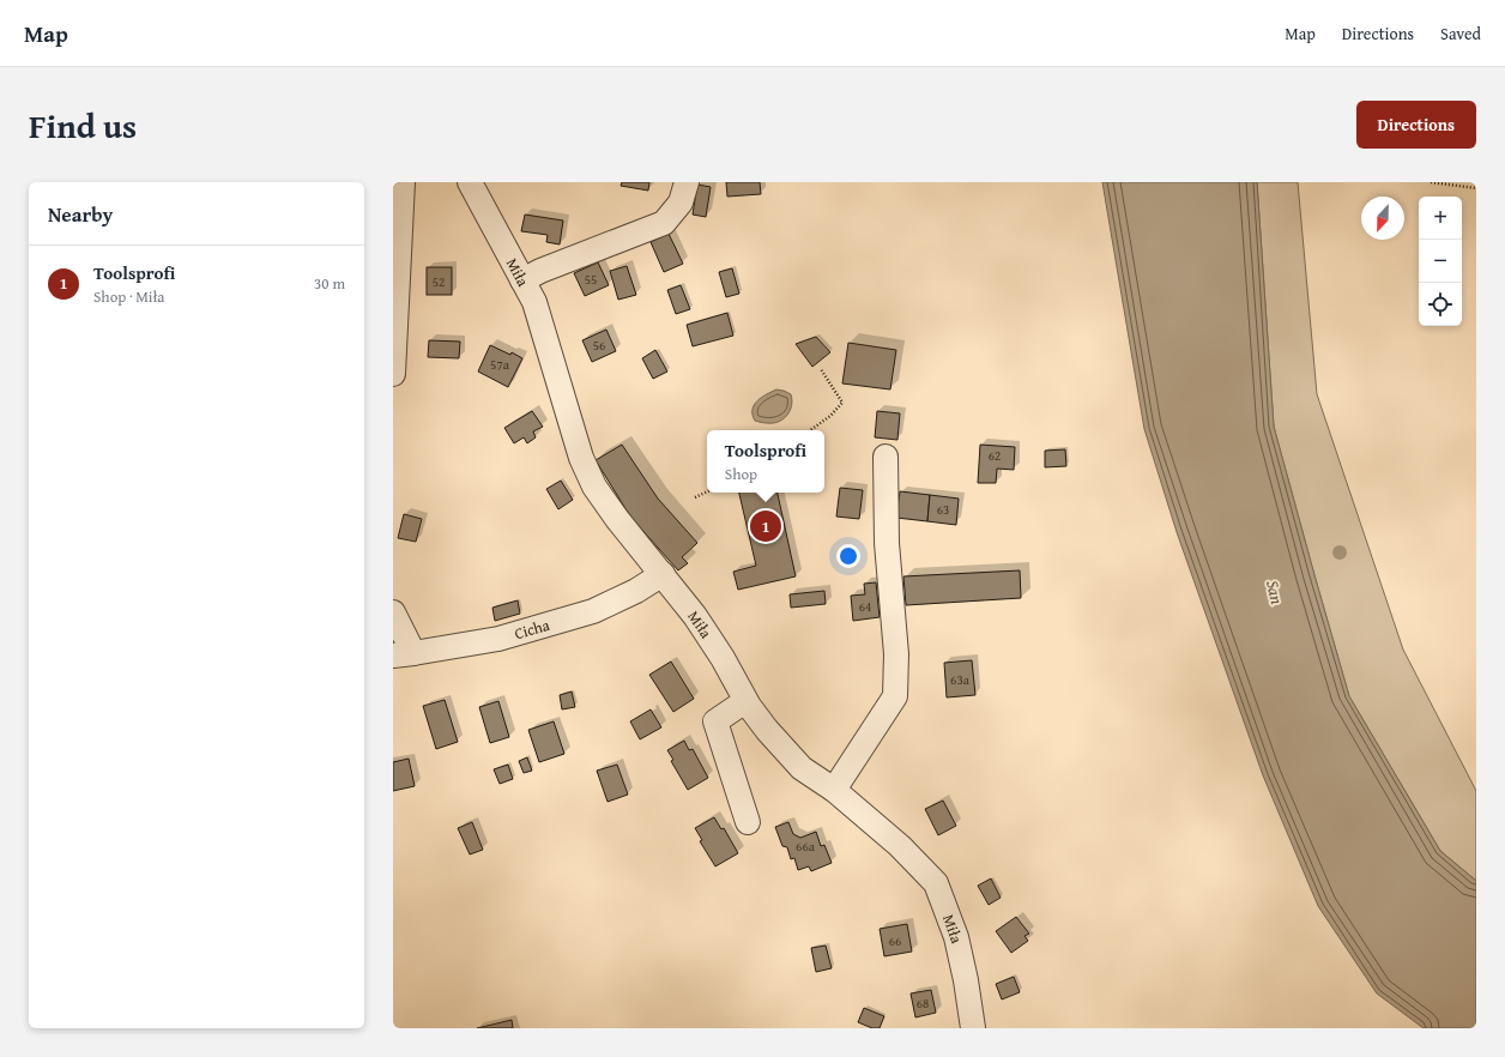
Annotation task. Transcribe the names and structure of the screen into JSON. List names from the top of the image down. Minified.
{"streets":{"street":["Miła","Cicha"]},"crossings":[["Miła","Cicha"]],"water":["San"],"house_numbers":["55","52","56","57a","62","63","64","63a","66a","66","68"],"north":"bottom","page":{"header":"Map","nav":["Map","Directions","Saved"],"title":"Find us","buttons":"Directions","heading":"Nearby","map_buttons":["+","−"],"list":[{"mark":"1","name":"Toolsprofi","note":"Shop · Miła","value":"30 m"}],"popup":["Toolsprofi","Shop"],"pins":"1"}}
